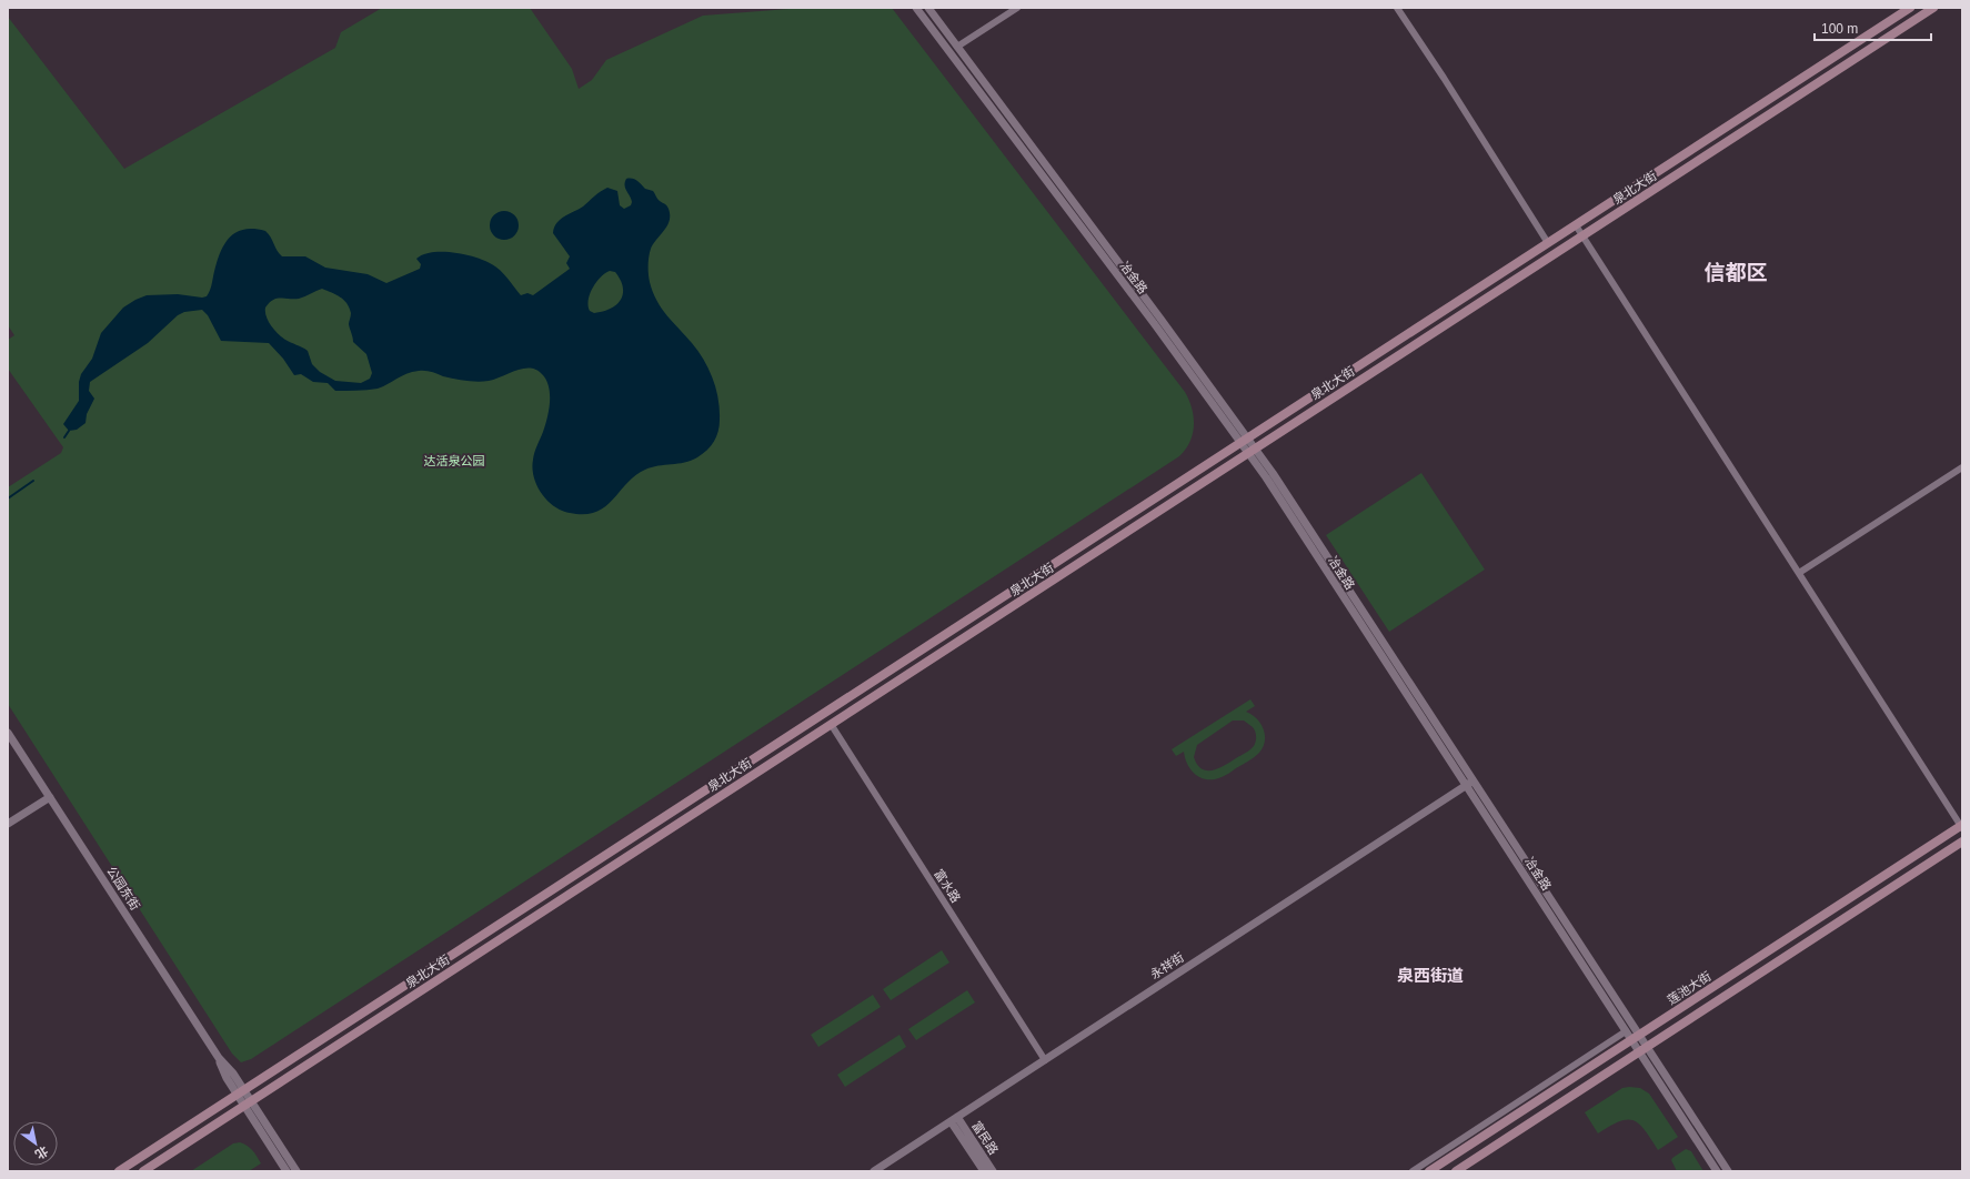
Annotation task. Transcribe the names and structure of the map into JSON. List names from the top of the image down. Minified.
{"streets":{"main road":["泉北大街","莲池大街"],"street":["冶金路","富水路","公园东街","永祥街","富民路"]},"crossings":[["泉北大街","冶金路"],["泉北大街","富水路"],["泉北大街","公园东街"],["冶金路","永祥街"],["冶金路","莲池大街"],["富水路","永祥街"],["永祥街","富民路"]],"districts":["信都区","泉西街道"],"parks":["达活泉公园"],"scale_bar":"100 m","north":"bottom right"}
